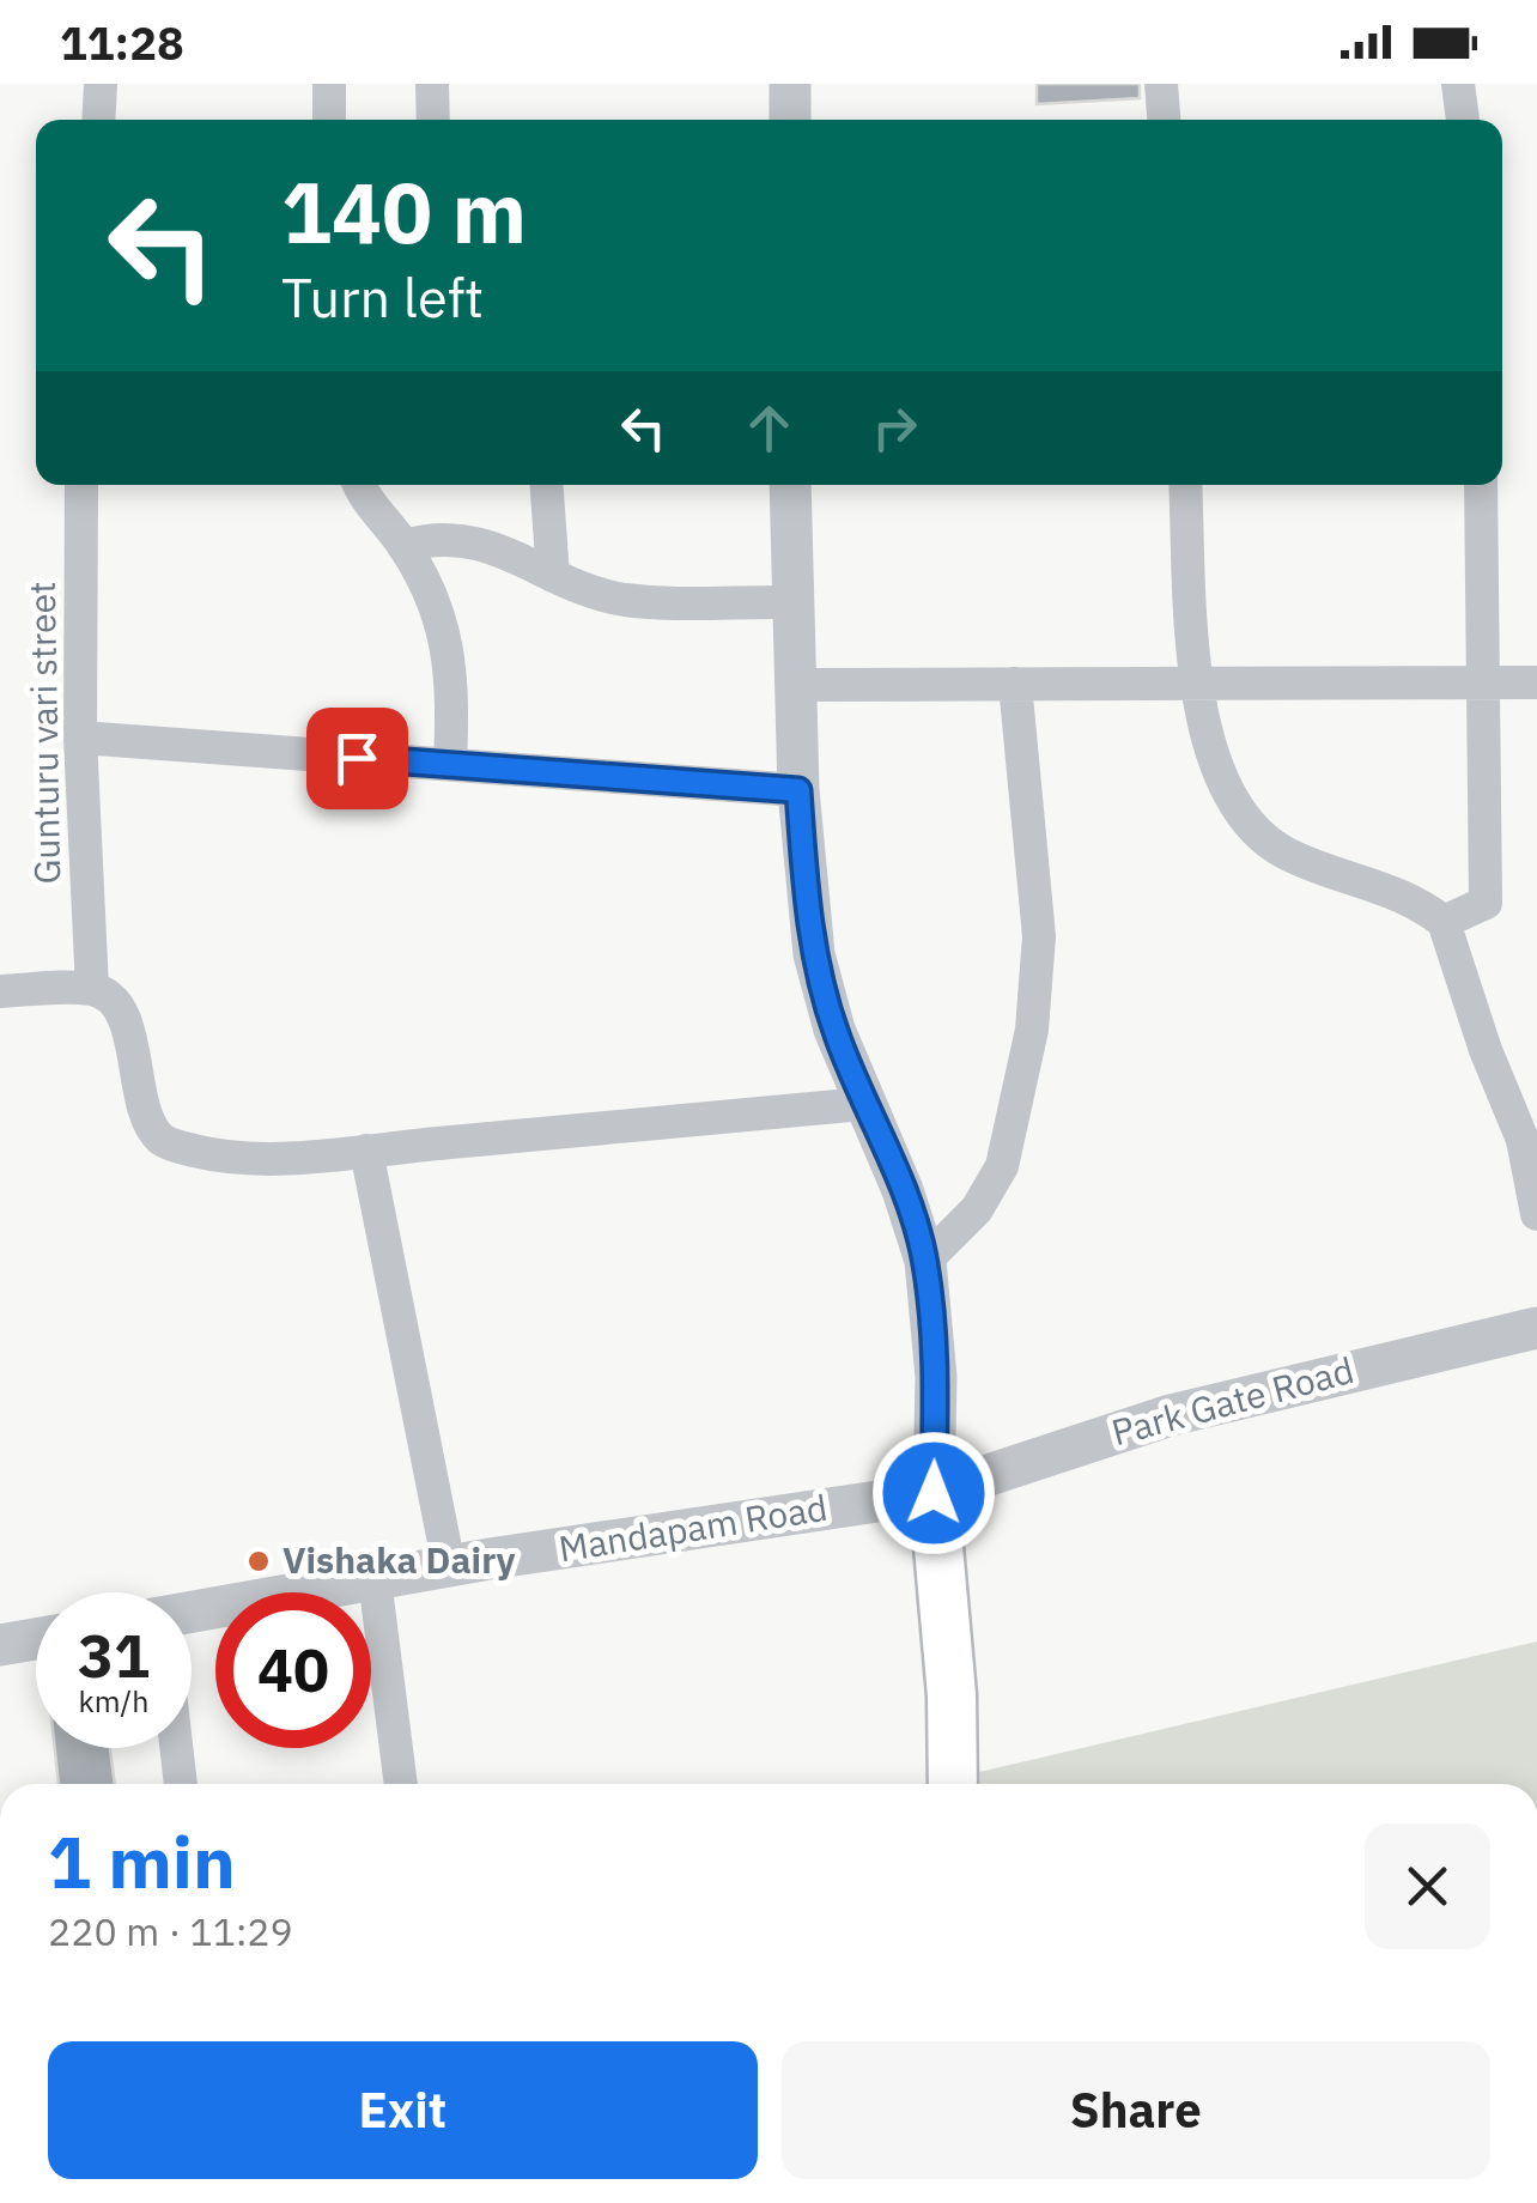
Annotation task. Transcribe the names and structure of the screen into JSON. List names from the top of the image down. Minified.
{"streets":{"street":["Gunturu vari street","Park Gate Road","Mandapam Road"]},"crossings":[["Park Gate Road","Mandapam Road"]],"places":["Vishaka Dairy"],"page":{"status":"11:28","turn":["140 m","Turn left"],"speed":"31 km/h","limit":"40","heading":["1 min","220 m · 11:29"],"buttons":["Exit","Share"]}}
